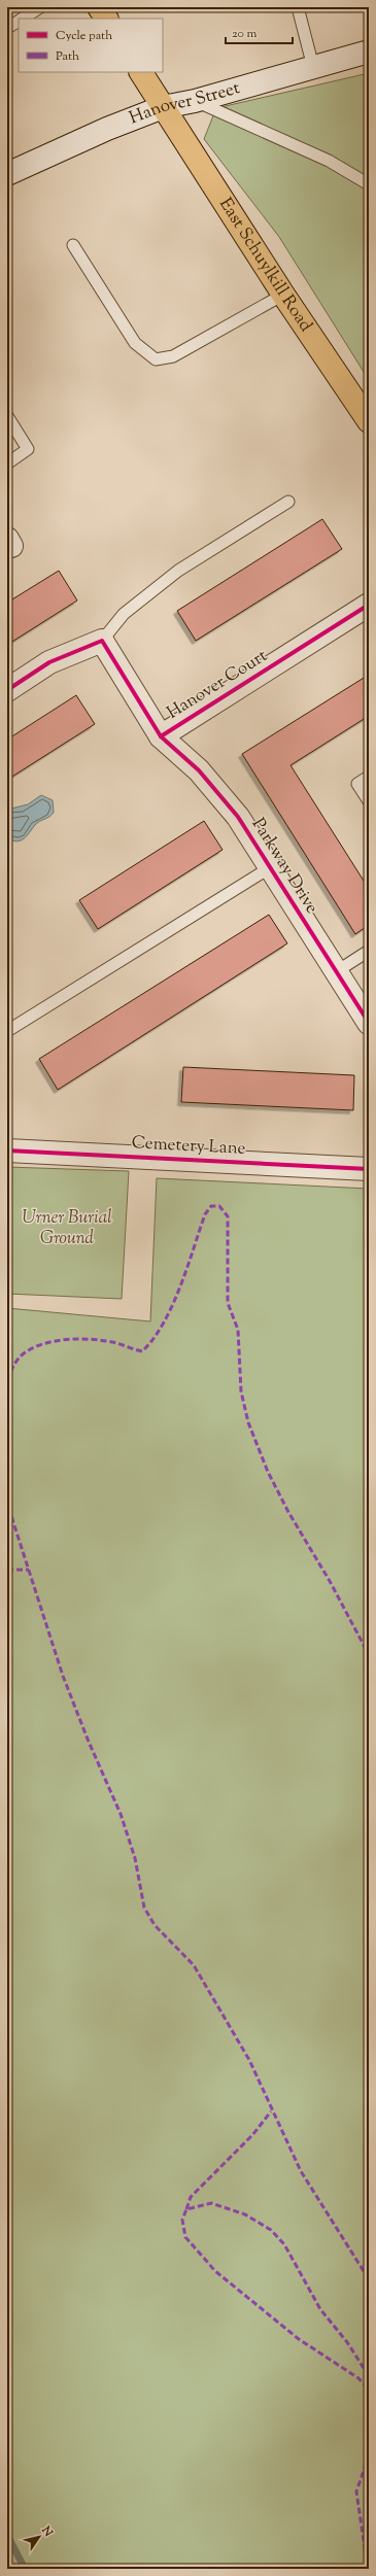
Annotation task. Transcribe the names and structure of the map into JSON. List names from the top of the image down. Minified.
{"streets":{"main road":["East Schuylkill Road"],"street":["Hanover Street","Hanover Court","Parkway Drive","Cemetery Lane"]},"crossings":[["Hanover Street","East Schuylkill Road"],["Hanover Court","Parkway Drive"]],"parks":["Urner Burial Ground"],"legend":["Cycle path","Path"],"scale_bar":"20 m","north":"top right"}
